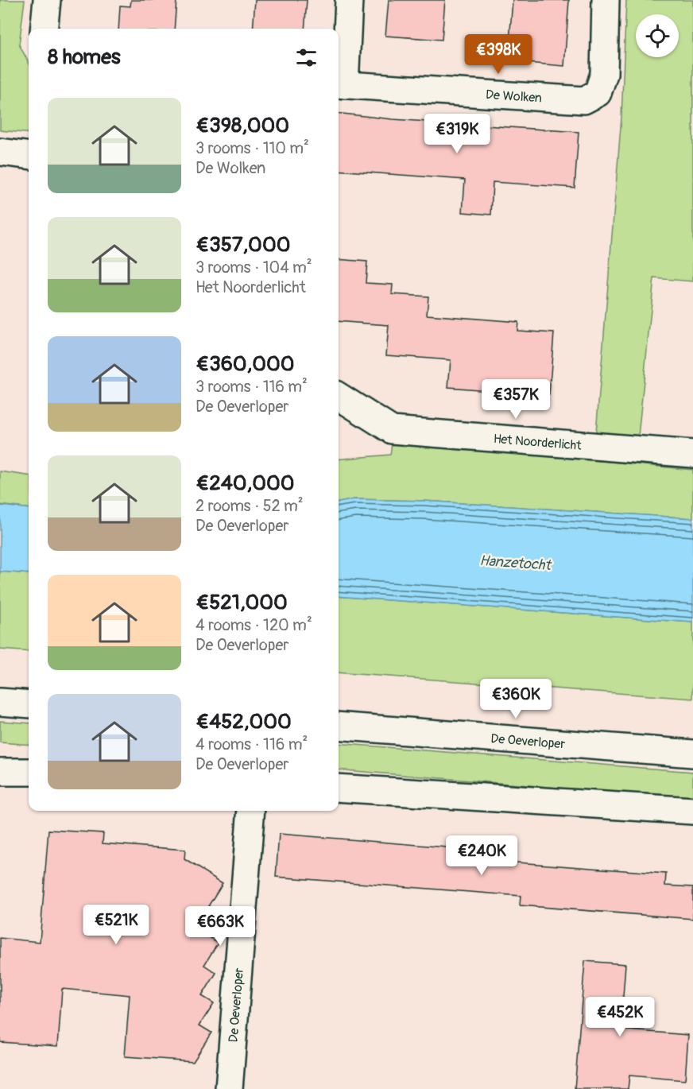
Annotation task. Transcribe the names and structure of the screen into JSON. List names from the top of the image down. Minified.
{"streets":{"street":["De Wolken","Het Noorderlicht","De Oeverloper"]},"water":["Hanzetocht"],"page":{"heading":"8 homes","price":["€398K","€319K","€357K","€360K","€240K","€521K","€663K","€452K"],"list":[{"name":"€398,000","note":"3 rooms · 110 m² · De Wolken"},{"name":"€357,000","note":"3 rooms · 104 m² · Het Noorderlicht"},{"name":"€360,000","note":"3 rooms · 116 m² · De Oeverloper"},{"name":"€240,000","note":"2 rooms · 52 m² · De Oeverloper"},{"name":"€521,000","note":"4 rooms · 120 m² · De Oeverloper"},{"name":"€452,000","note":"4 rooms · 116 m² · De Oeverloper"}]}}
